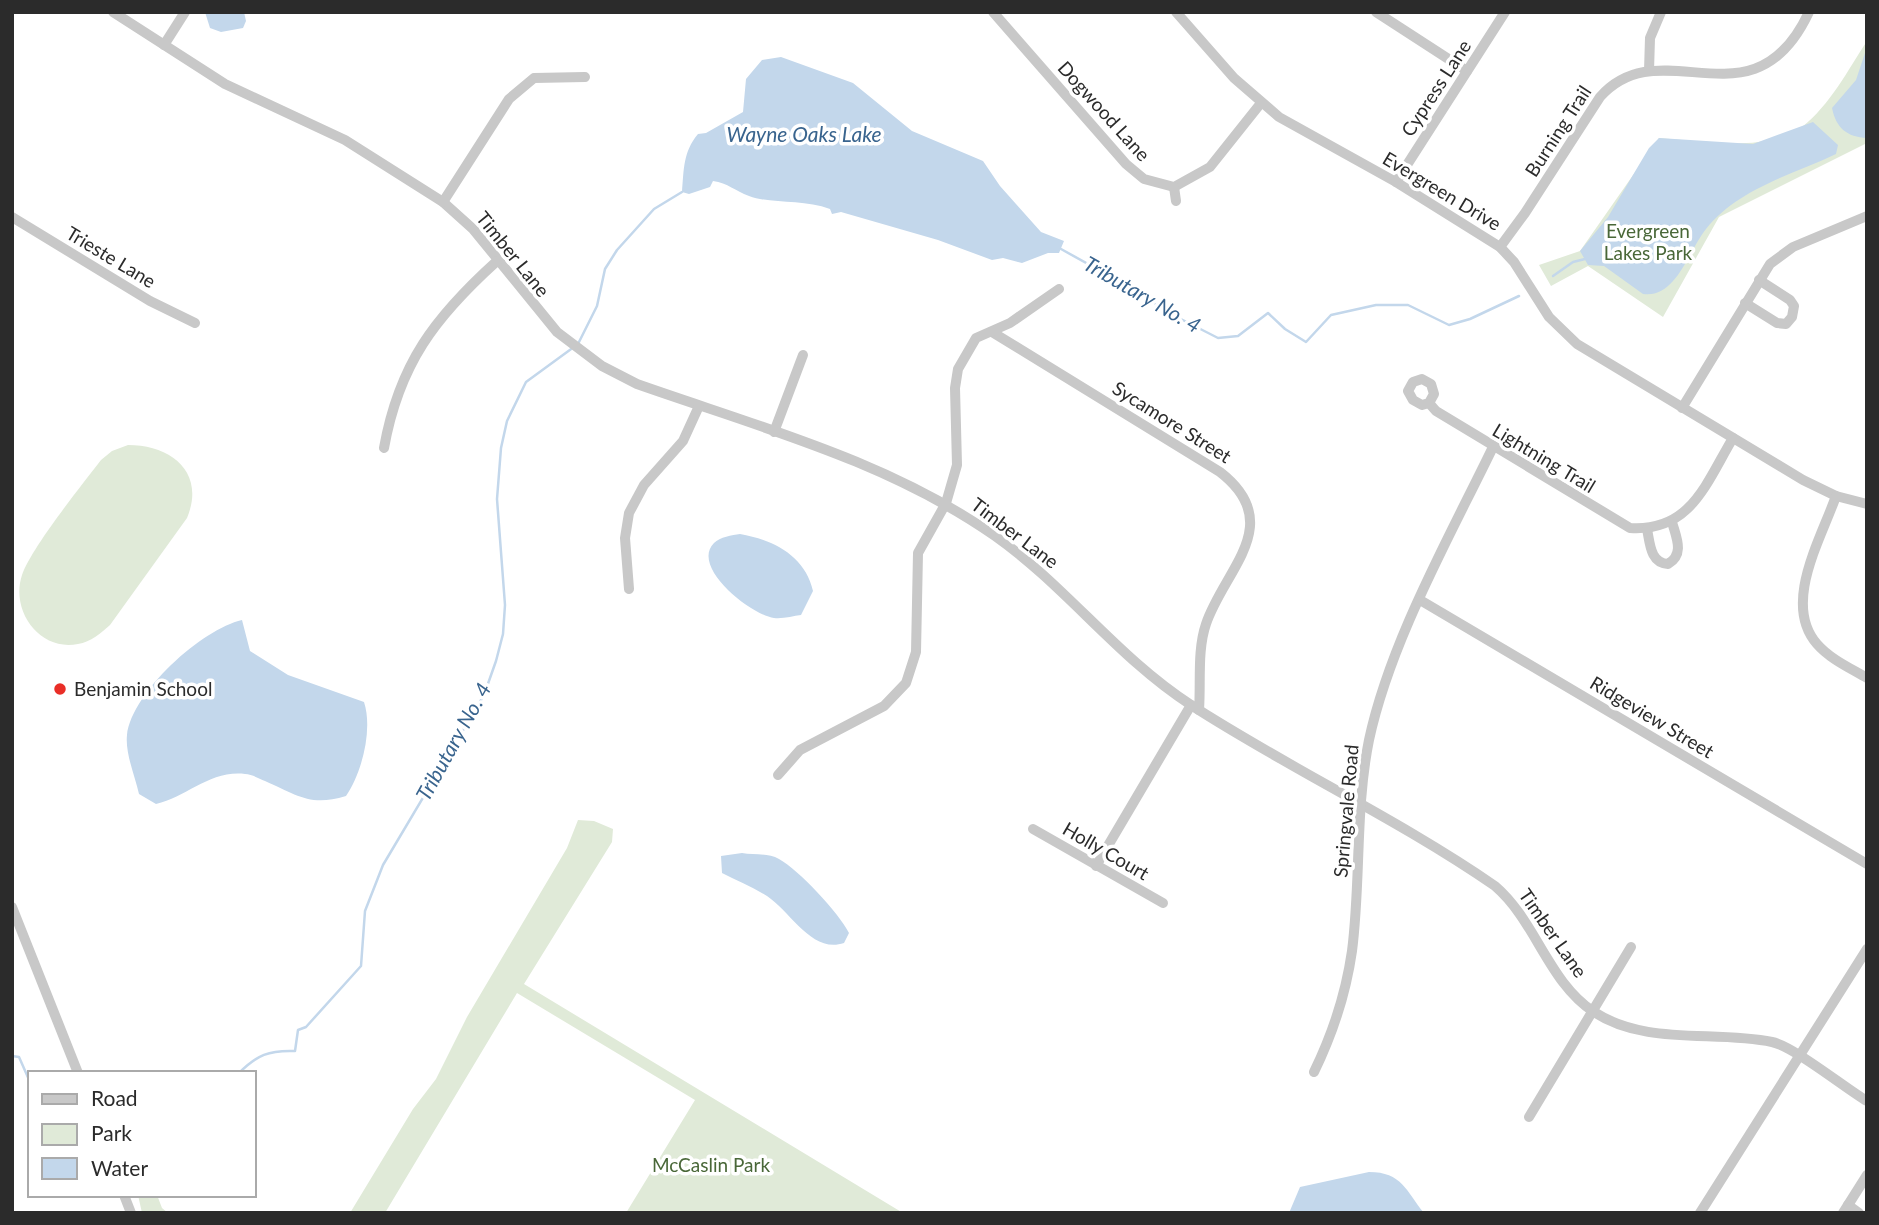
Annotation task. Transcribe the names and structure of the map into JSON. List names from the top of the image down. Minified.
{"streets":{"street":["Cypress Lane","Dogwood Lane","Burning Trail","Evergreen Drive","Timber Lane","Trieste Lane","Sycamore Street","Lightning Trail","Ridgeview Street","Springvale Road","Holly Court"]},"crossings":[["Cypress Lane","Evergreen Drive"],["Burning Trail","Evergreen Drive"],["Timber Lane","Sycamore Street"],["Timber Lane","Springvale Road"],["Sycamore Street","Holly Court"],["Lightning Trail","Springvale Road"],["Ridgeview Street","Springvale Road"]],"water":["Wayne Oaks Lake","Tributary No. 4"],"parks":["Evergreen Lakes Park","McCaslin Park"],"places":["Benjamin School"],"legend":["Road","Park","Water"]}
